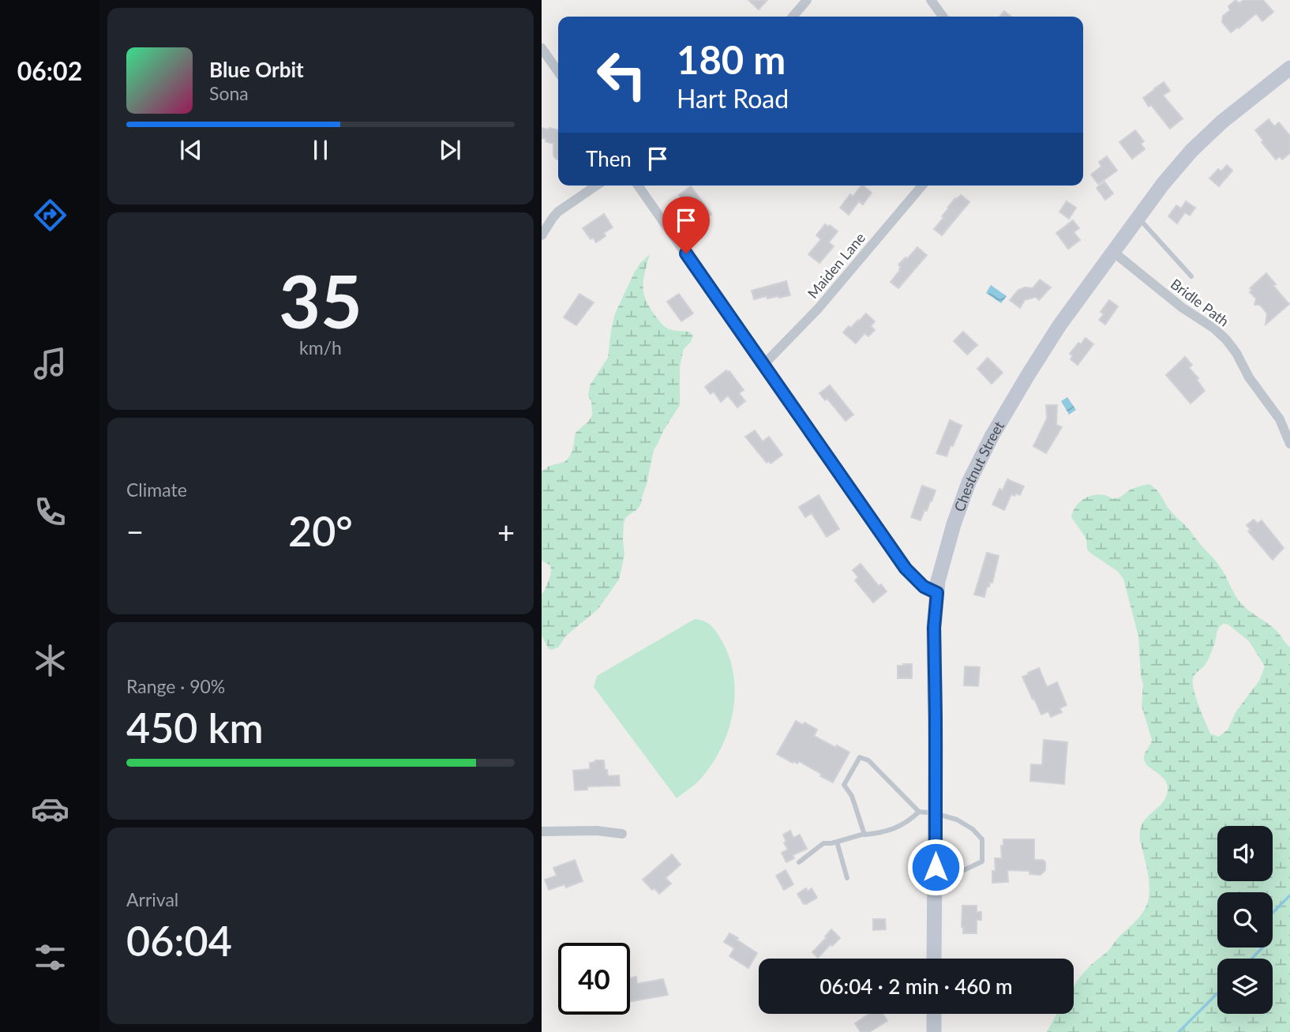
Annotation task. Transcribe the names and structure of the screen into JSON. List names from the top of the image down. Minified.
{"streets":{"street":["Maiden Lane","Bridle Path","Chestnut Street"]},"crossings":[["Bridle Path","Chestnut Street"]],"page":{"tabs":"06:02","turn":["180 m","Hart Road"],"song":["Blue Orbit","Sona"],"then":"Then","tile":[["35","km/h"],"Climate",["Range · 90%","450 km"],["Arrival","06:04"]],"heat":["−","20°","+"],"limit":"40","trip":"06:04 · 2 min · 460 m"}}
